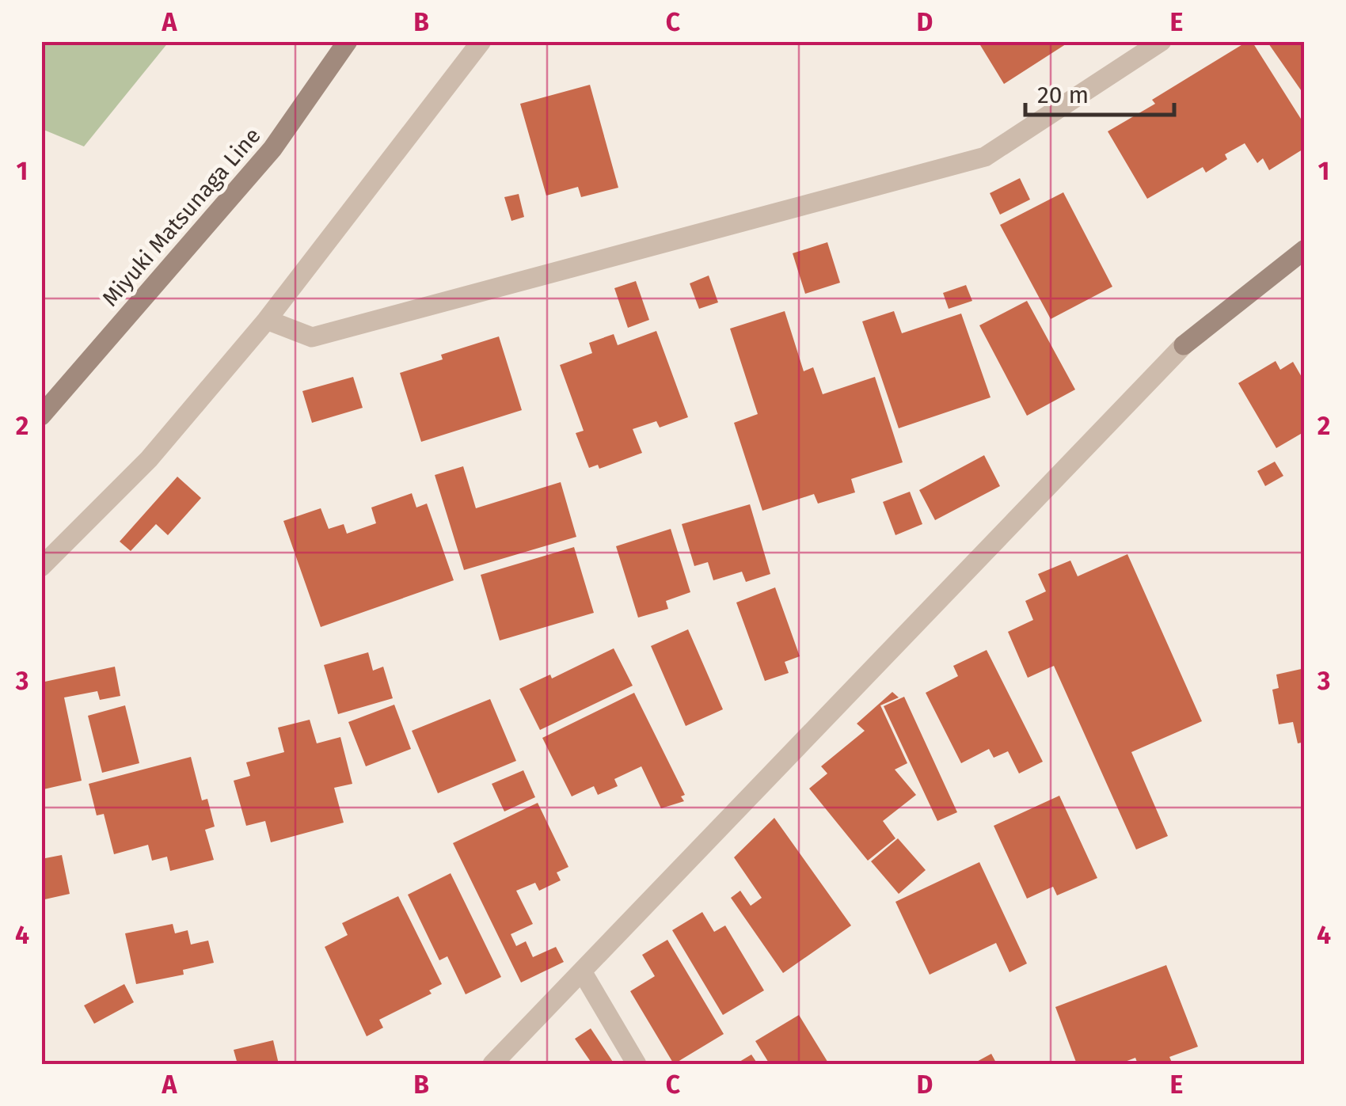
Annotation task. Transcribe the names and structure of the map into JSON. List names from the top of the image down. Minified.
{"streets":{"main road":["Miyuki Matsunaga Line"]},"scale_bar":"20 m","grid":{"columns":["A","B","C","D","E"],"rows":["1","2","3","4"]}}
